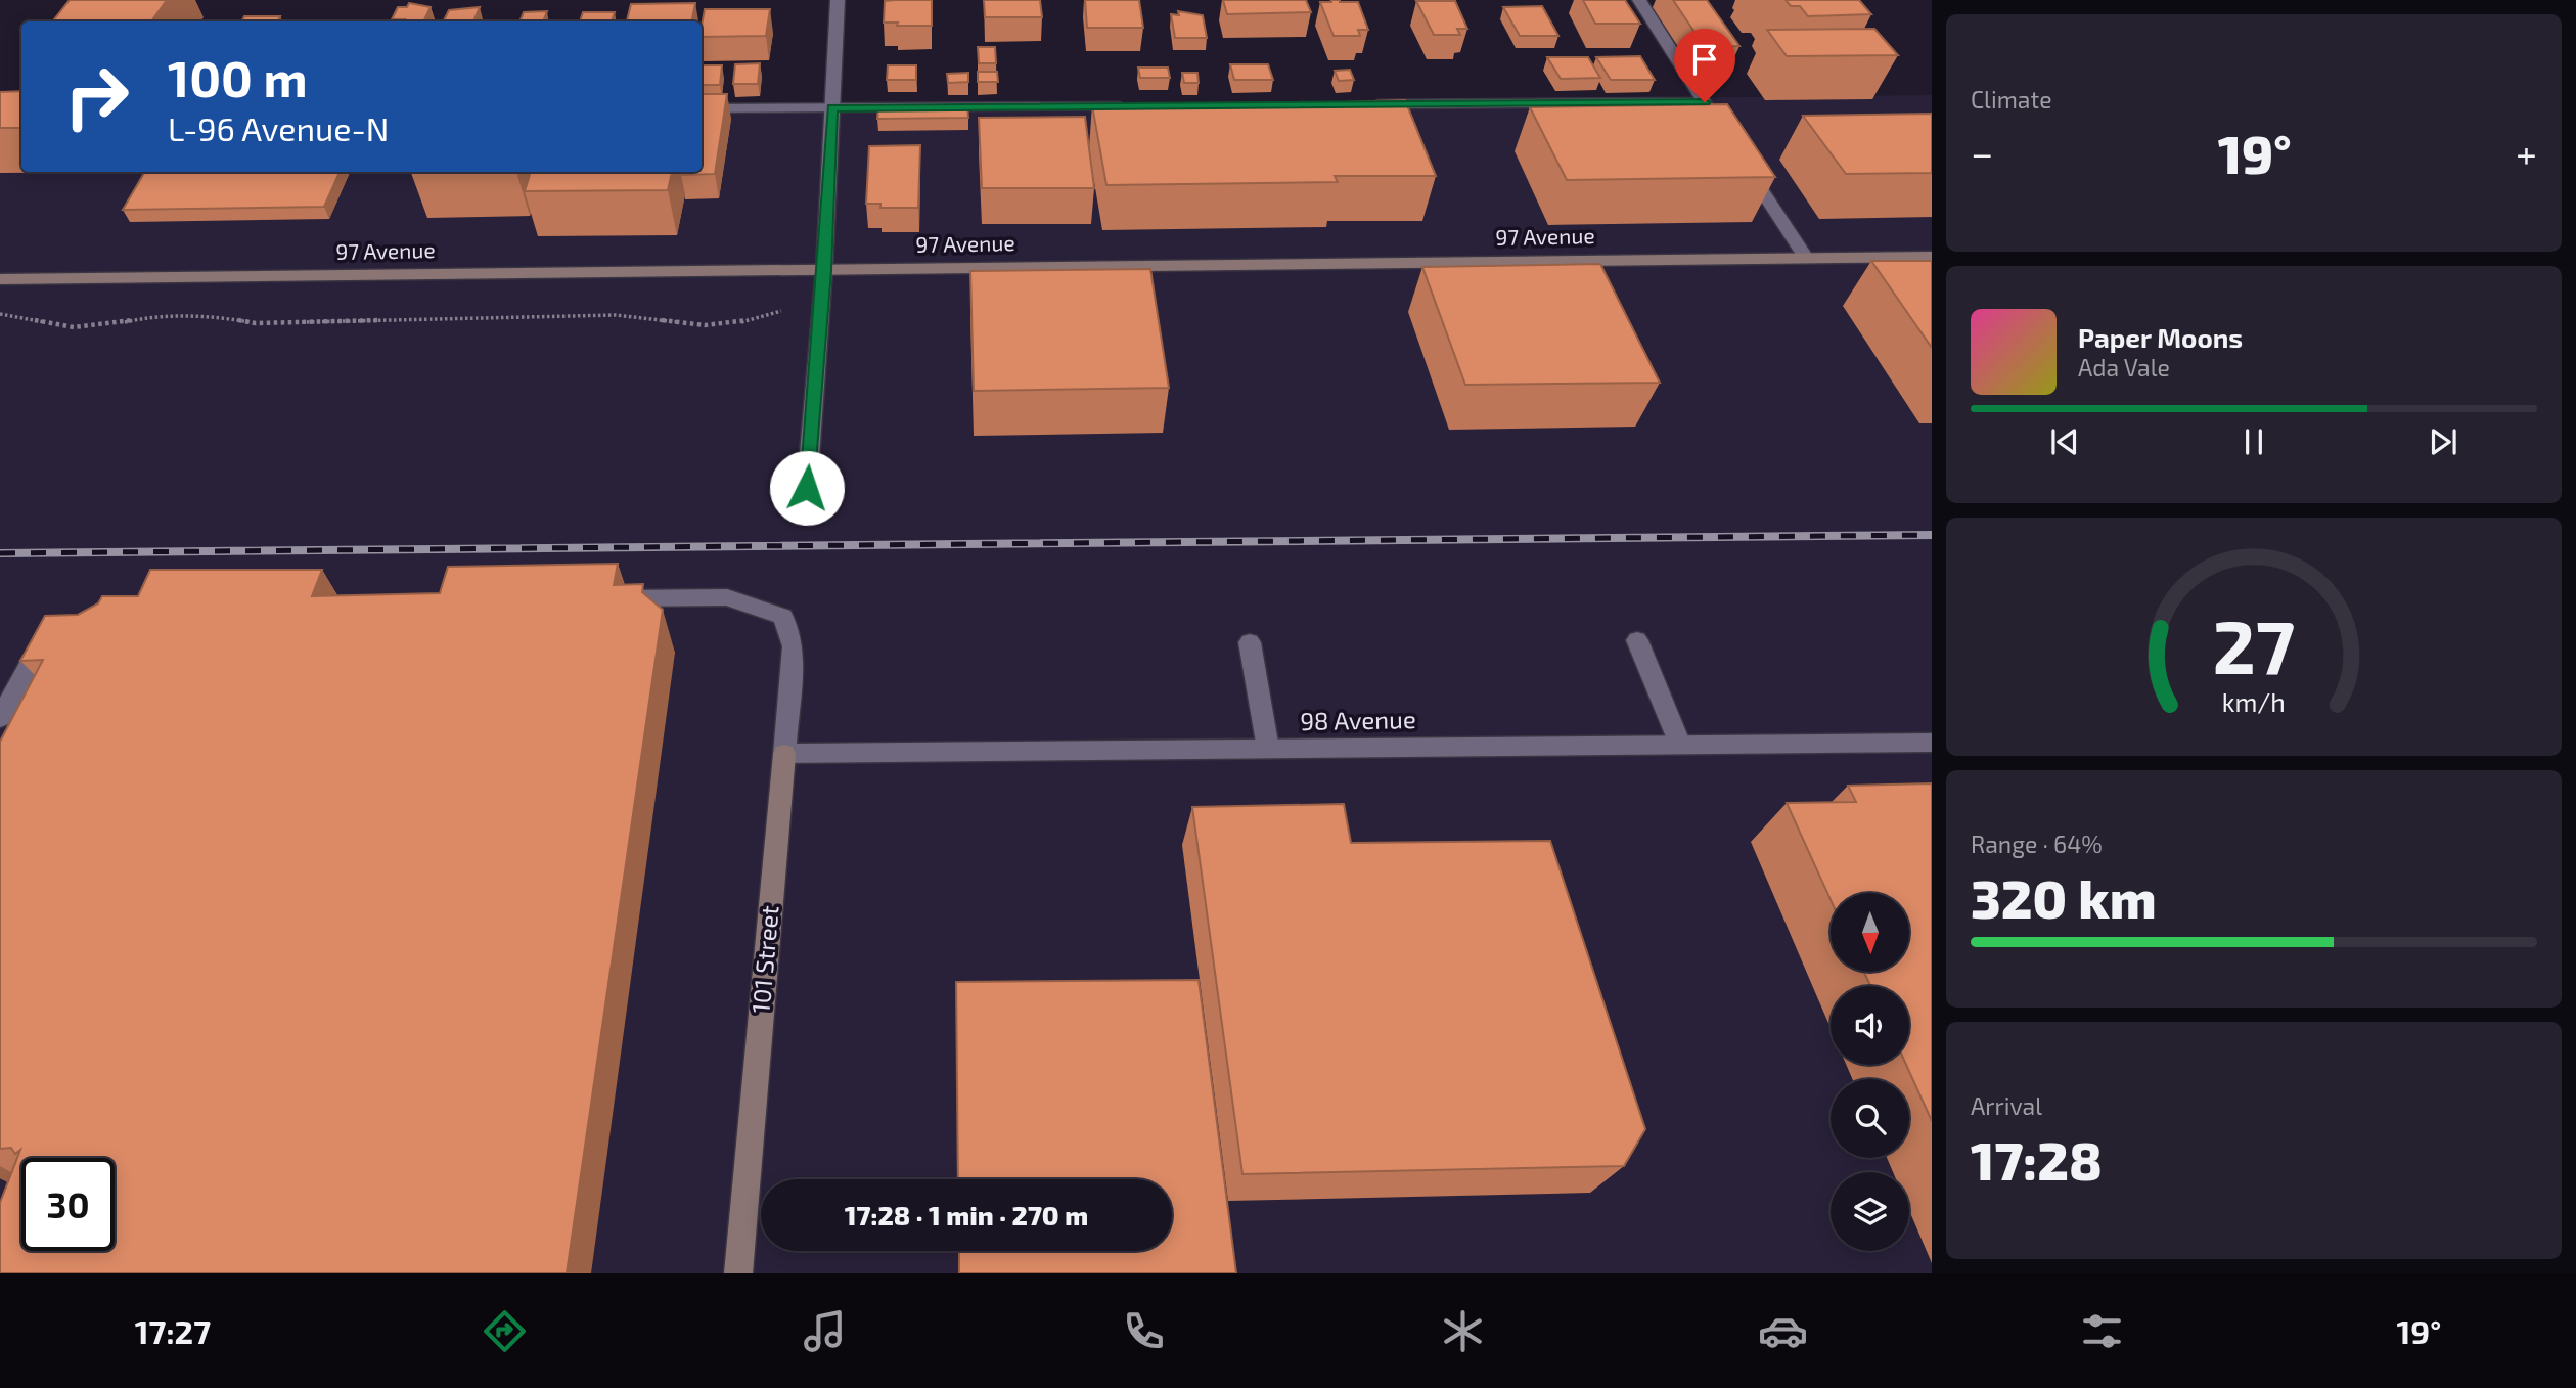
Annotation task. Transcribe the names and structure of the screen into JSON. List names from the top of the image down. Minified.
{"streets":{"street":["97 Avenue","98 Avenue","101 Street"]},"crossings":[["98 Avenue","101 Street"]],"north":"bottom","page":{"tile":["Climate",["Range · 64%","320 km"],["Arrival","17:28"]],"turn":["100 m","L-96 Avenue-N"],"heat":["−","19°","+"],"song":["Paper Moons","Ada Vale"],"limit":"30","trip":"17:28 · 1 min · 270 m","tabs":["17:27","19°"],"gauge":["27","km/h"]}}
